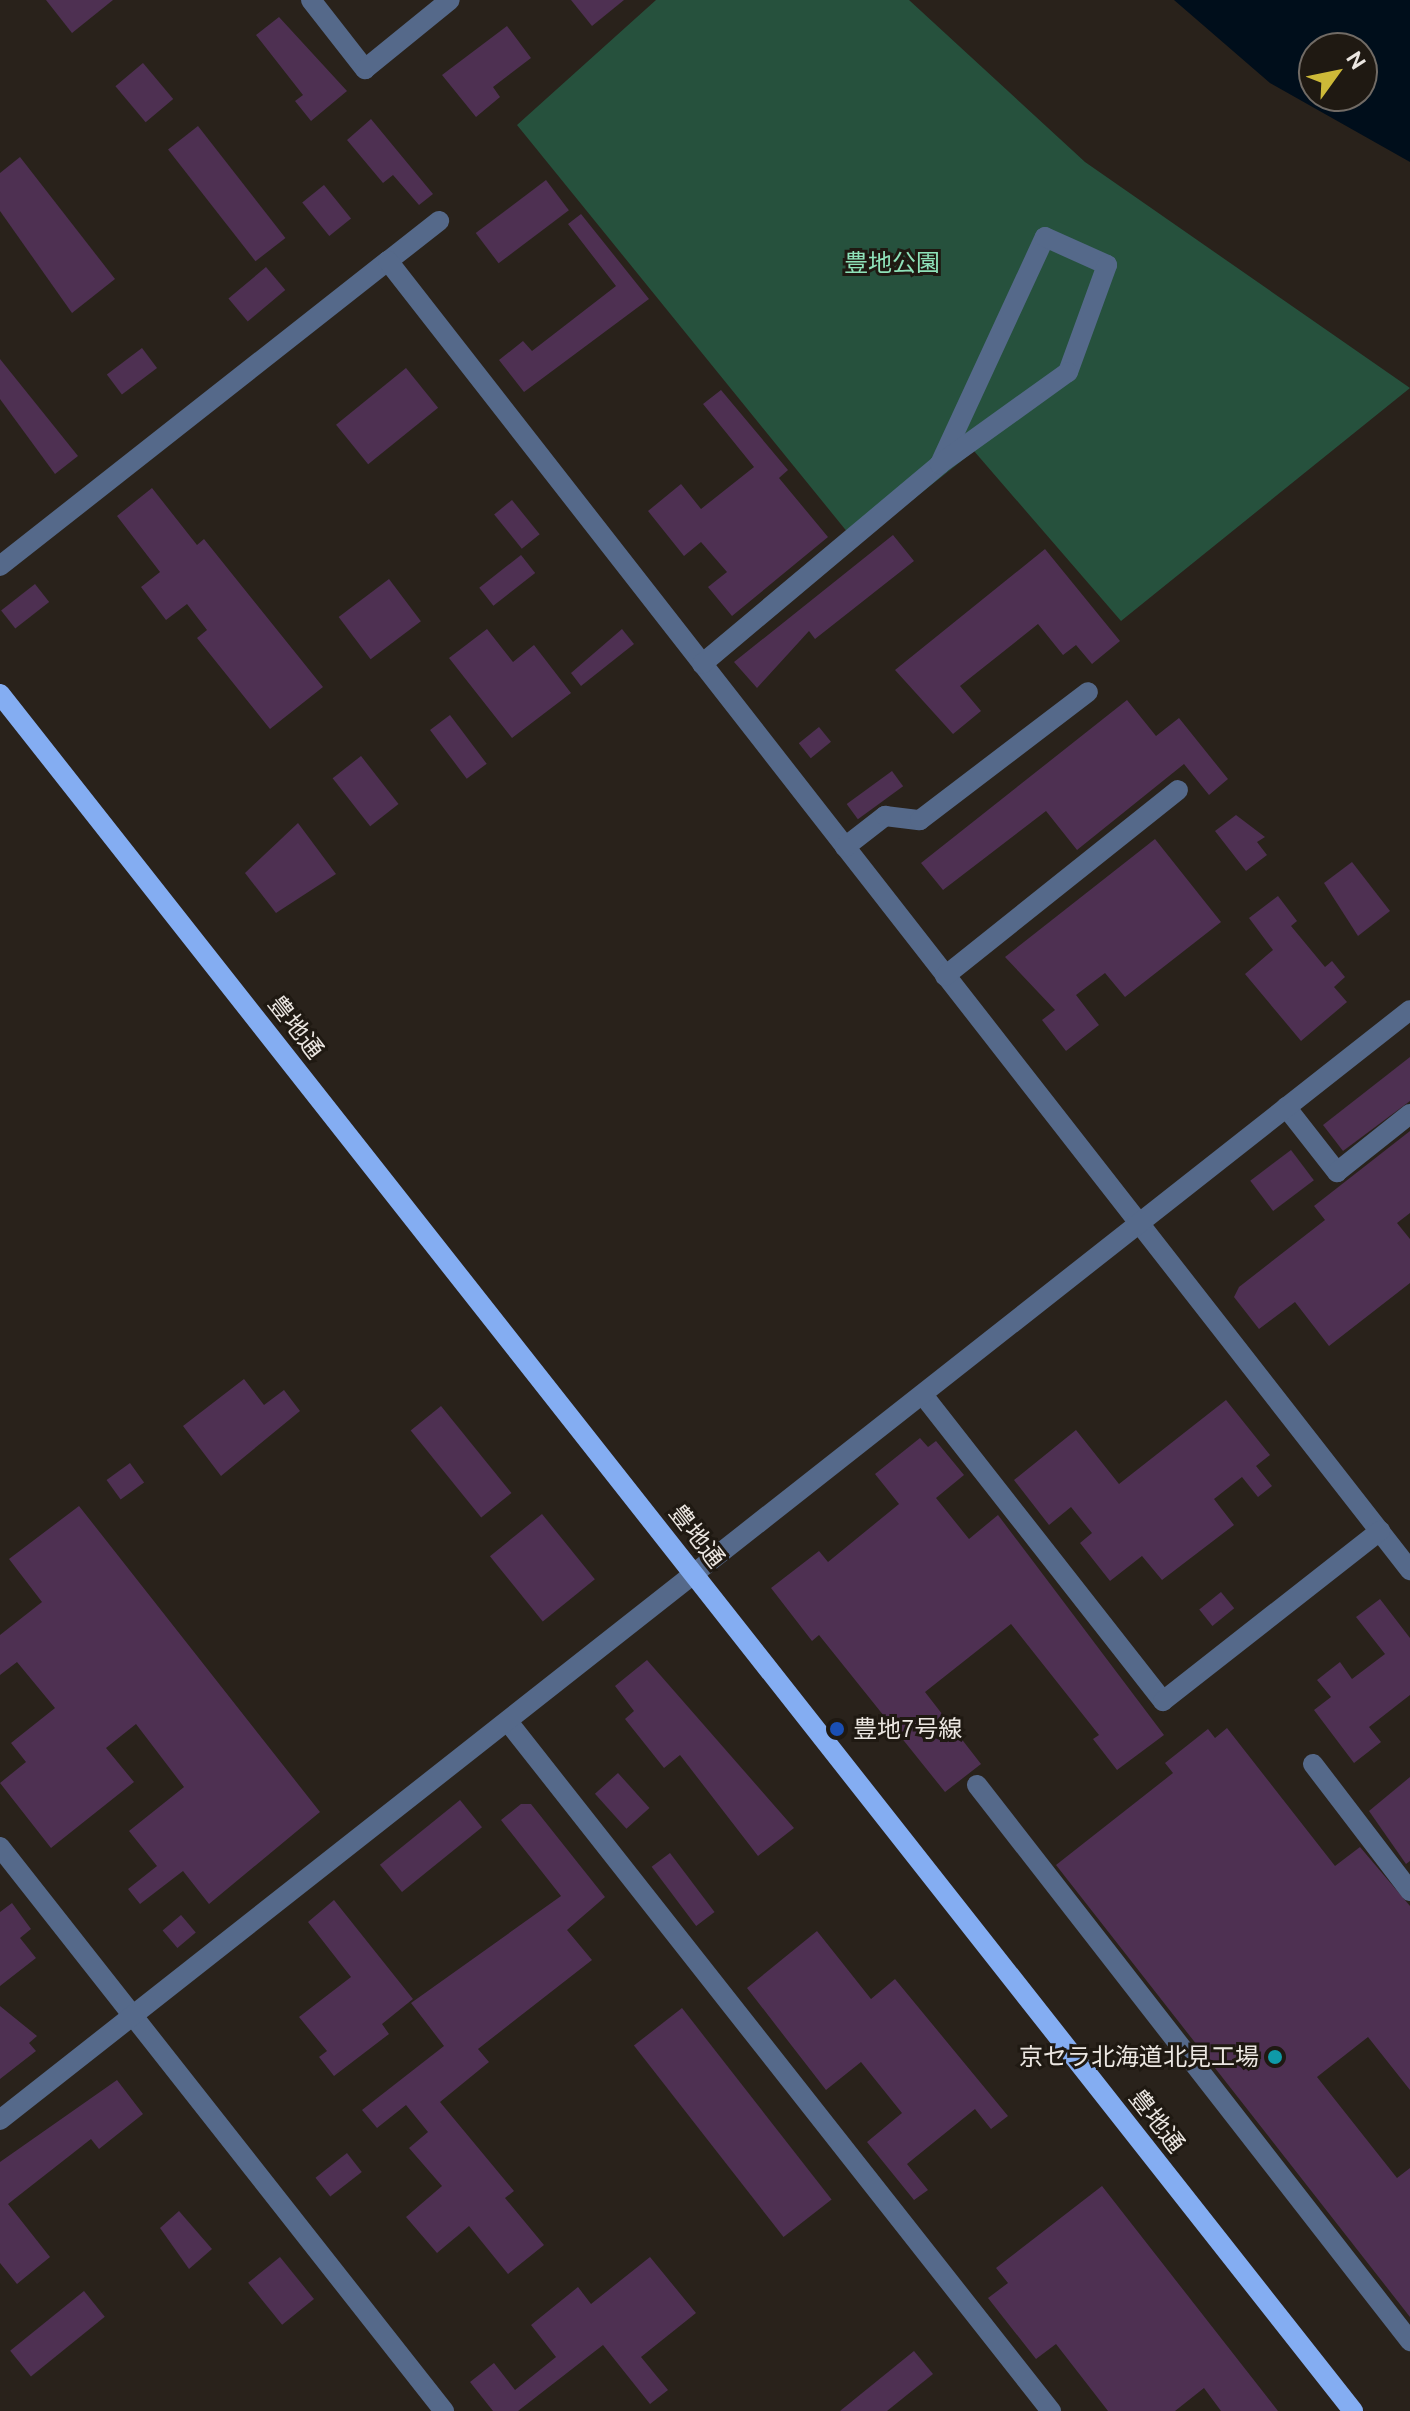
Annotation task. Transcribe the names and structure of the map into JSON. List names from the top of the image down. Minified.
{"streets":{"main road":["豊地通"]},"parks":["豊地公園"],"places":["豊地7号線","京セラ北海道北見工場"],"north":"top right"}
